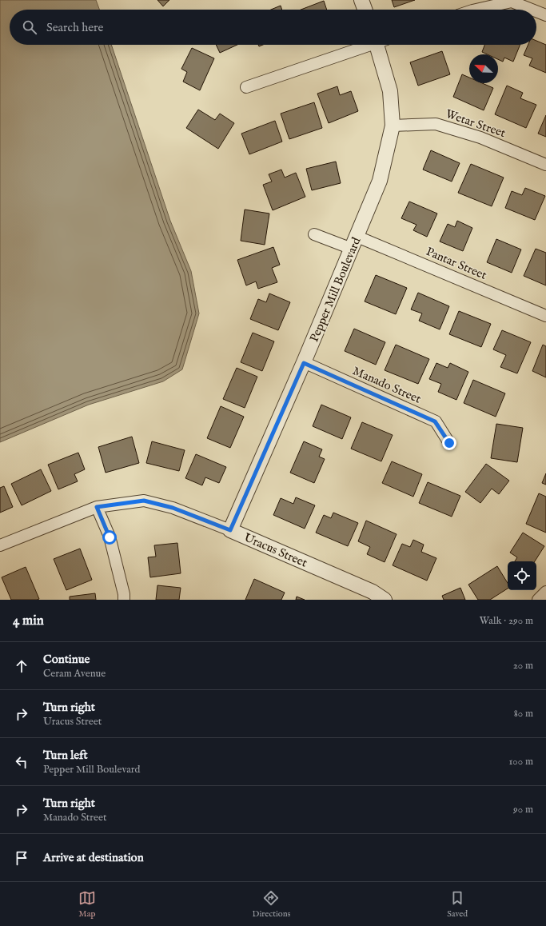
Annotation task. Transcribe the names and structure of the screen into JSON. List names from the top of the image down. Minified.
{"streets":{"street":["Wetar Street","Pantar Street","Pepper Mill Boulevard","Manado Street","Uracus Street"]},"crossings":[["Wetar Street","Pepper Mill Boulevard"],["Pantar Street","Pepper Mill Boulevard"],["Pepper Mill Boulevard","Manado Street"],["Pepper Mill Boulevard","Uracus Street"]],"north":"top left","page":{"search":"Search here","heading":["4 min","Walk · 290 m"],"list":[["Continue","Ceram Avenue","20 m"],["Turn right","Uracus Street","80 m"],["Turn left","Pepper Mill Boulevard","100 m"],["Turn right","Manado Street","90 m"],"Arrive at destination"],"nav":["Map","Directions","Saved"]}}
